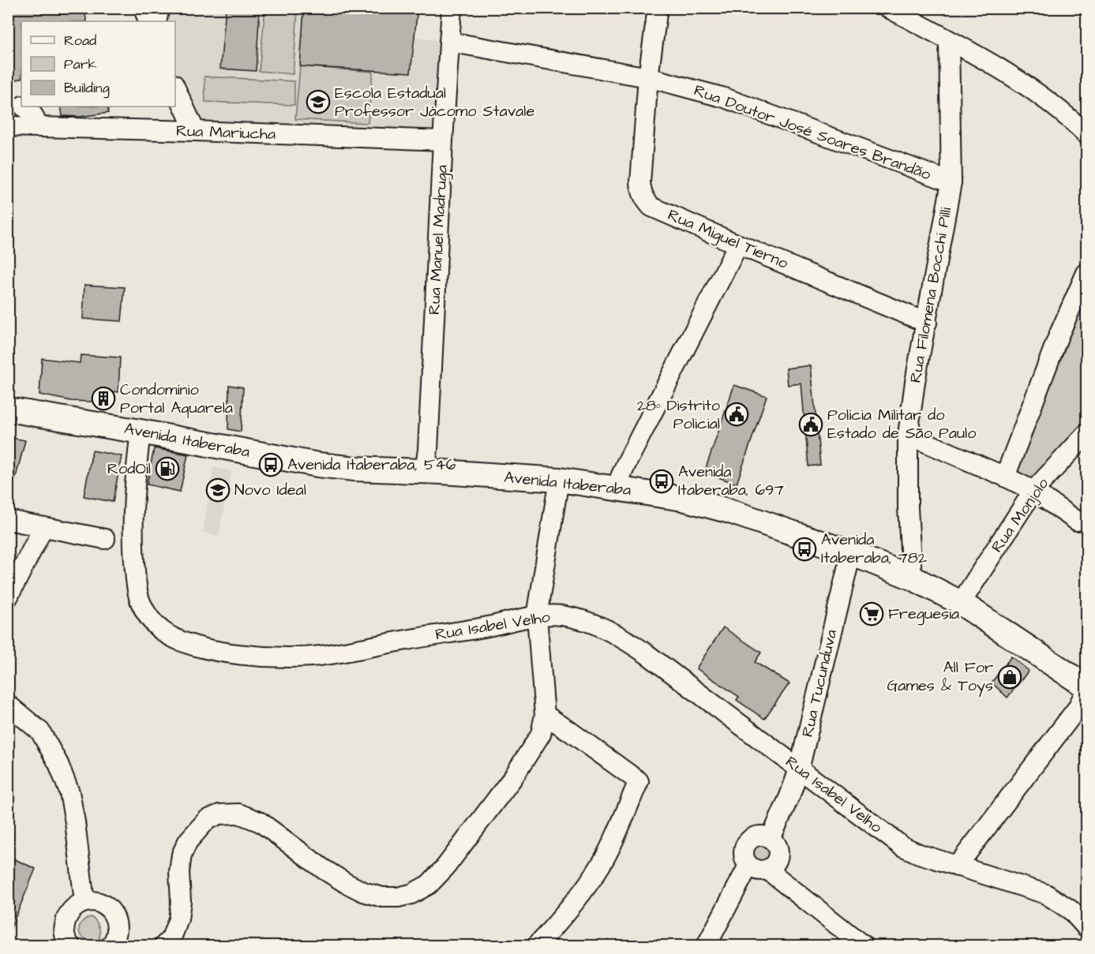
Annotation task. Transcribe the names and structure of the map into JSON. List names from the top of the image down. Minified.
{"streets":{"main road":["Avenida Itaberaba"],"street":["Rua Mariucha","Rua Doutor José Soares Brandão","Rua Miguel Tierno","Rua Manuel Madruga","Rua Filomena Bocchi Pilli","Rua Monjolo","Rua Isabel Velho","Rua Tucunduva"]},"crossings":[["Rua Mariucha","Rua Manuel Madruga"],["Rua Doutor José Soares Brandão","Rua Miguel Tierno"],["Rua Doutor José Soares Brandão","Rua Manuel Madruga"],["Rua Doutor José Soares Brandão","Rua Filomena Bocchi Pilli"],["Rua Miguel Tierno","Rua Filomena Bocchi Pilli"],["Rua Manuel Madruga","Avenida Itaberaba"],["Rua Filomena Bocchi Pilli","Avenida Itaberaba"],["Avenida Itaberaba","Rua Monjolo"],["Avenida Itaberaba","Rua Isabel Velho"],["Avenida Itaberaba","Rua Tucunduva"],["Rua Isabel Velho","Rua Tucunduva"]],"places":{"school or university":["Escola Estadual Professor Jácomo Stavale","Novo Ideal"],"building":["Condomínio Portal Aquarela"],"public building":["28º Distrito Policial","Polícia Militar do Estado de São Paulo"],"bus stop":["Avenida Itaberaba, 546","Avenida Itaberaba, 697","Avenida Itaberaba, 782"],"fuel station":["RodOil"],"supermarket":["Freguesia"],"shop":["All For Games & Toys"]},"legend":["Road","Park","Building"]}
